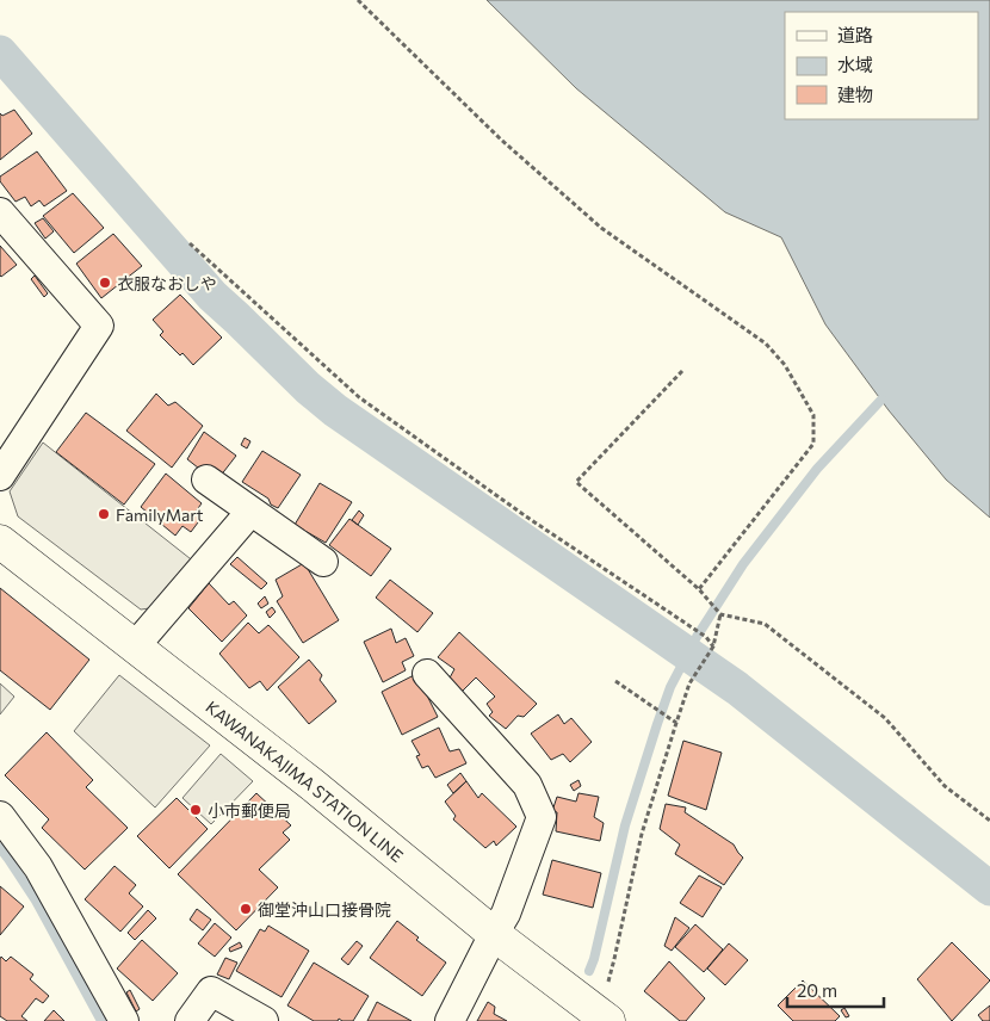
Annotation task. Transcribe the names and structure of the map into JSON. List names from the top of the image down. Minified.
{"streets":{"main road":["KAWANAKAJIMA STATION LINE"]},"places":["衣服なおしや","FamilyMart","小市郵便局","御堂沖山口接骨院"],"legend":["道路","水域","建物"],"scale_bar":"20 m"}
